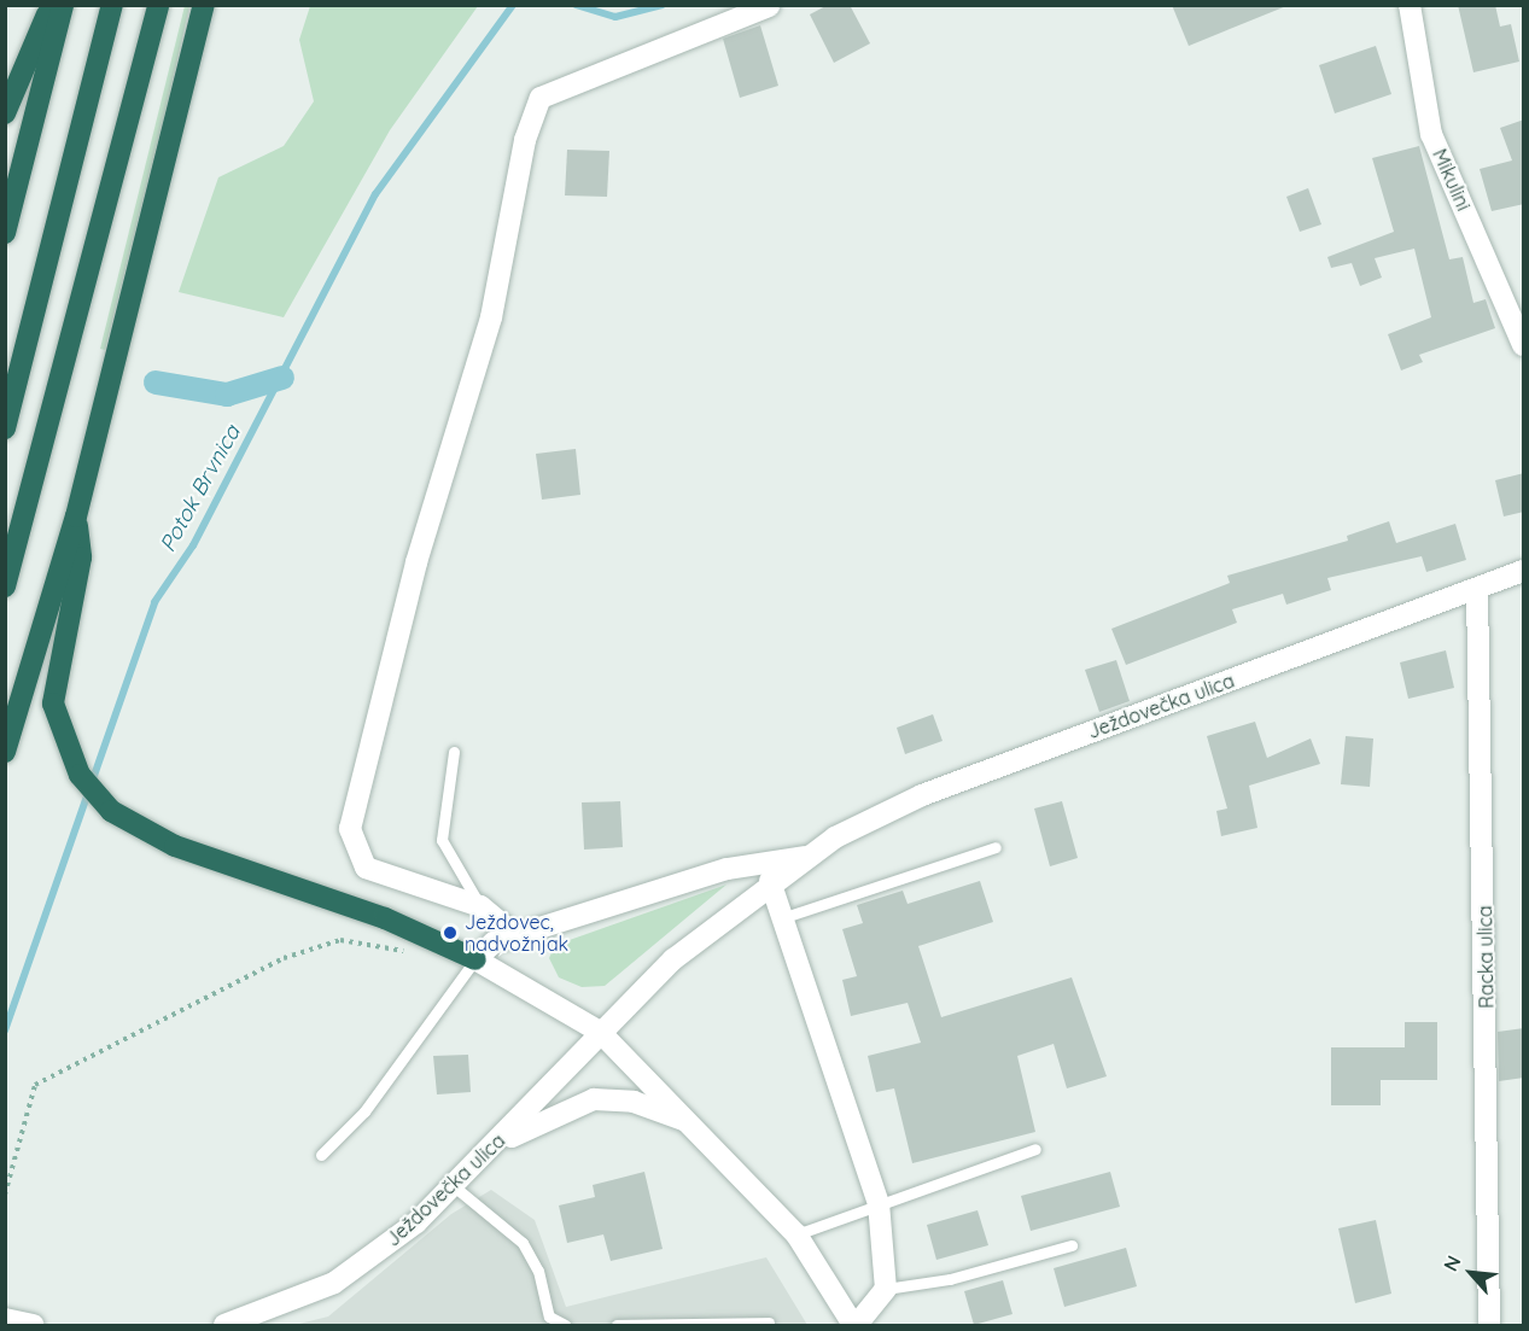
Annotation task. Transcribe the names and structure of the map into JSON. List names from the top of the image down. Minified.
{"streets":{"street":["Mikulini","Ježdovečka ulica","Racka ulica"]},"crossings":[["Ježdovečka ulica","Racka ulica"]],"water":["Potok Brvnica"],"places":["Ježdovec, nadvožnjak"],"north":"top left"}
